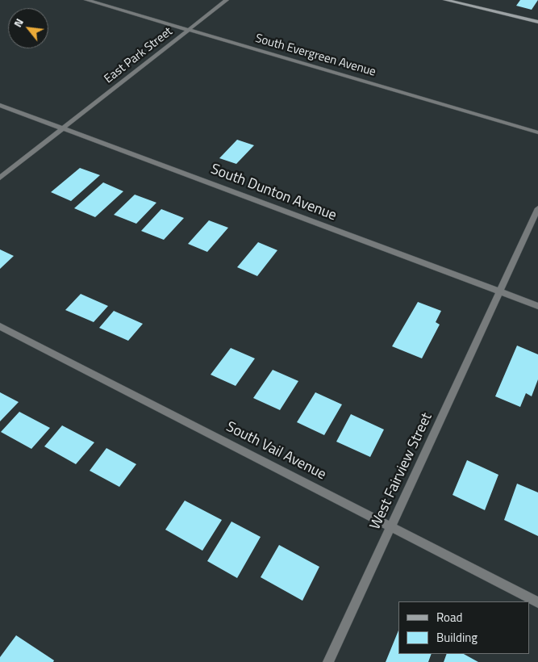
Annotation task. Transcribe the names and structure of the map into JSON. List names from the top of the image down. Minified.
{"streets":{"street":["East Park Street","South Evergreen Avenue","South Dunton Avenue","South Vail Avenue","West Fairview Street"]},"crossings":[["East Park Street","South Evergreen Avenue"],["East Park Street","South Dunton Avenue"],["South Dunton Avenue","West Fairview Street"],["South Vail Avenue","West Fairview Street"]],"legend":["Road","Building"],"north":"top left"}
